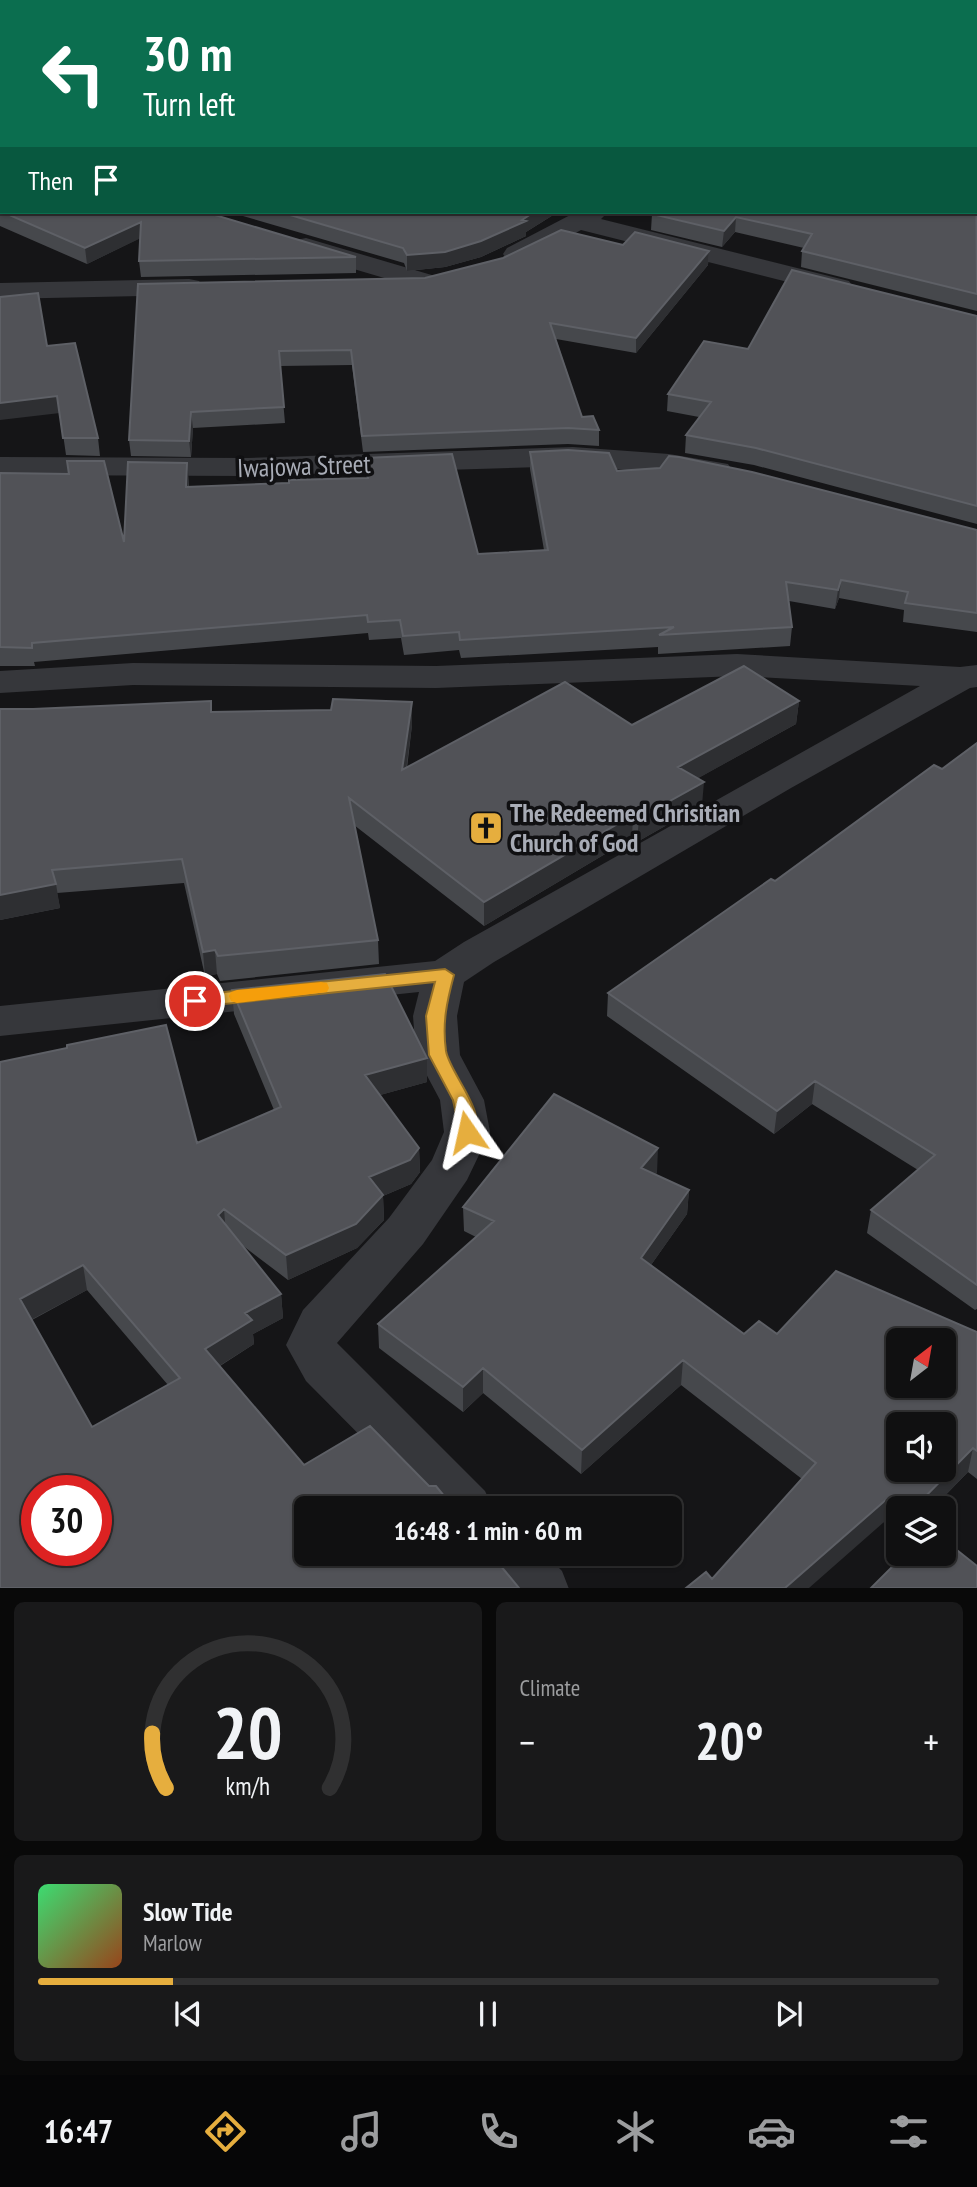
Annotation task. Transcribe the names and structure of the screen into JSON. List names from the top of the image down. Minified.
{"streets":{"street":["Iwajowa Street"]},"places":{"church":["The Redeemed Chrisitian Church of God"]},"north":"top right","page":{"turn":["30 m","Turn left"],"then":"Then","limit":"30","trip":"16:48 · 1 min · 60 m","tile":"Climate","heat":["−","20°","+"],"song":["Slow Tide","Marlow"],"tabs":"16:47","gauge":["20","km/h"]}}
